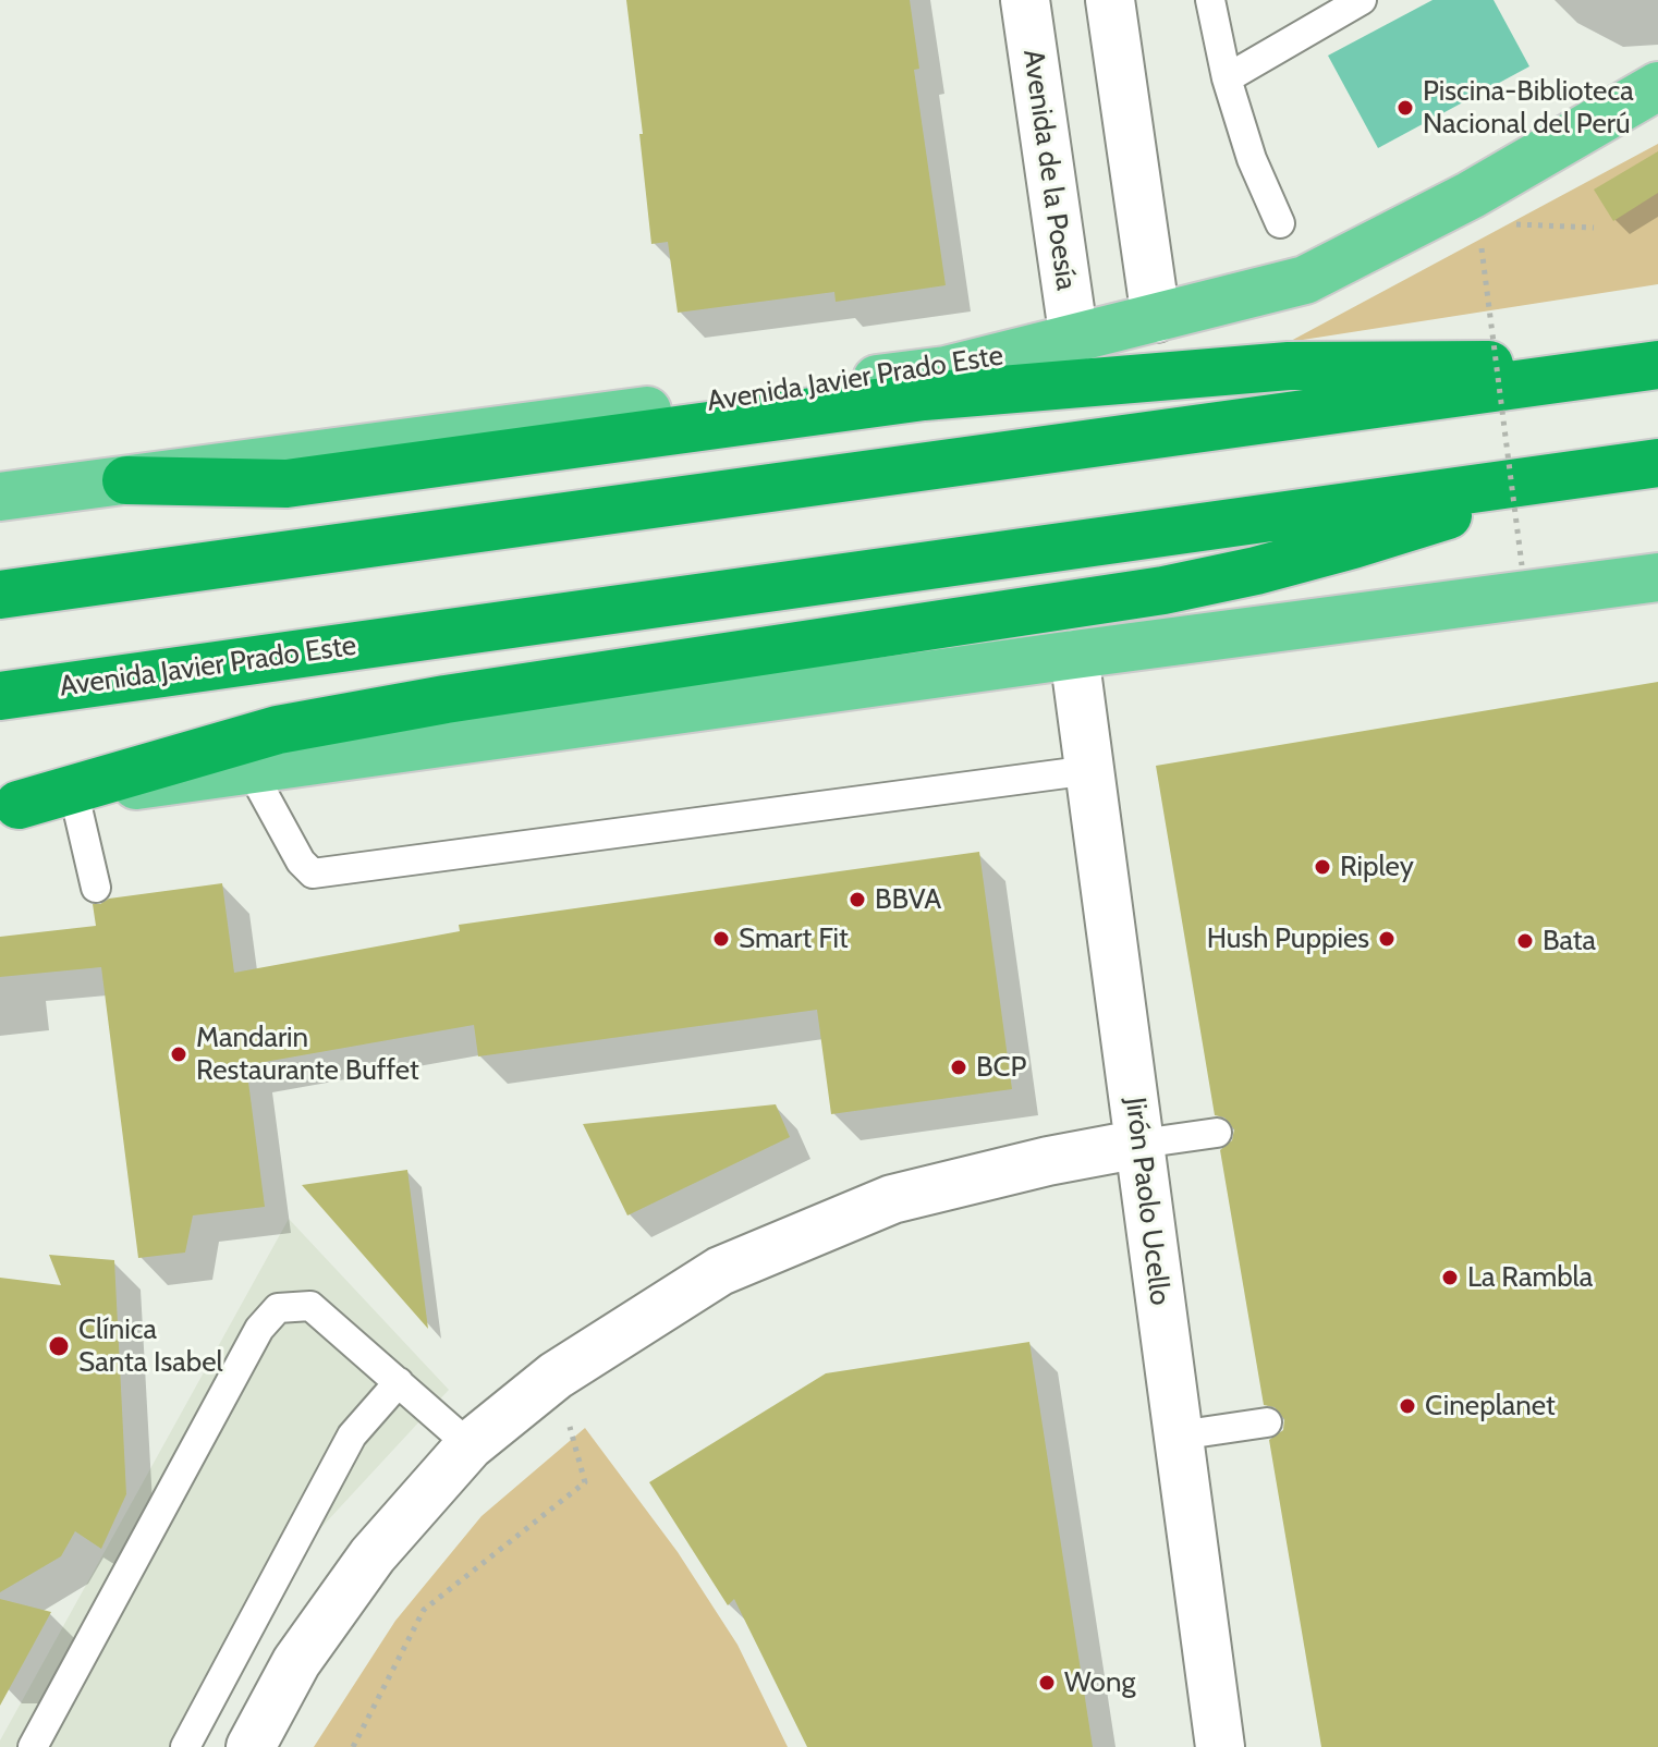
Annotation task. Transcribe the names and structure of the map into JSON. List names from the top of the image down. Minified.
{"streets":{"highway":["Avenida Javier Prado Este"],"street":["Avenida de la Poesía","Jirón Paolo Ucello"]},"crossings":[["Avenida de la Poesía","Avenida Javier Prado Este"]],"places":["Piscina-Biblioteca Nacional del Perú","Ripley","BBVA","Smart Fit","Hush Puppies","Bata","Mandarin Restaurante Buffet","BCP","La Rambla","Clínica Santa Isabel","Cineplanet","Wong"]}
